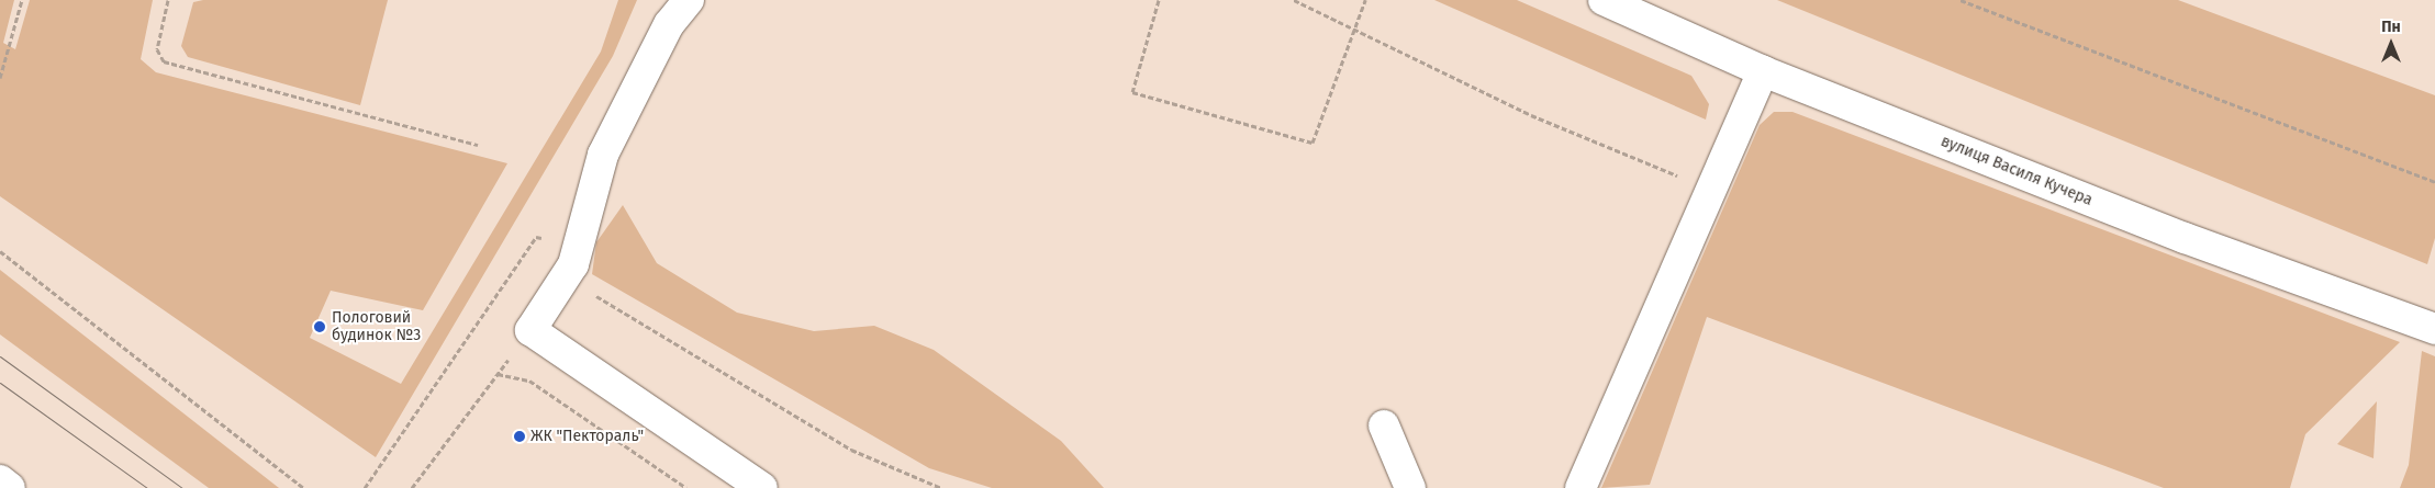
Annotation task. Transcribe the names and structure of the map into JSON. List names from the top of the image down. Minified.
{"streets":{"street":["вулиця Василя Кучера"]},"places":["Пологовий будинок №3","ЖК \"Пектораль\""],"north":"top"}
